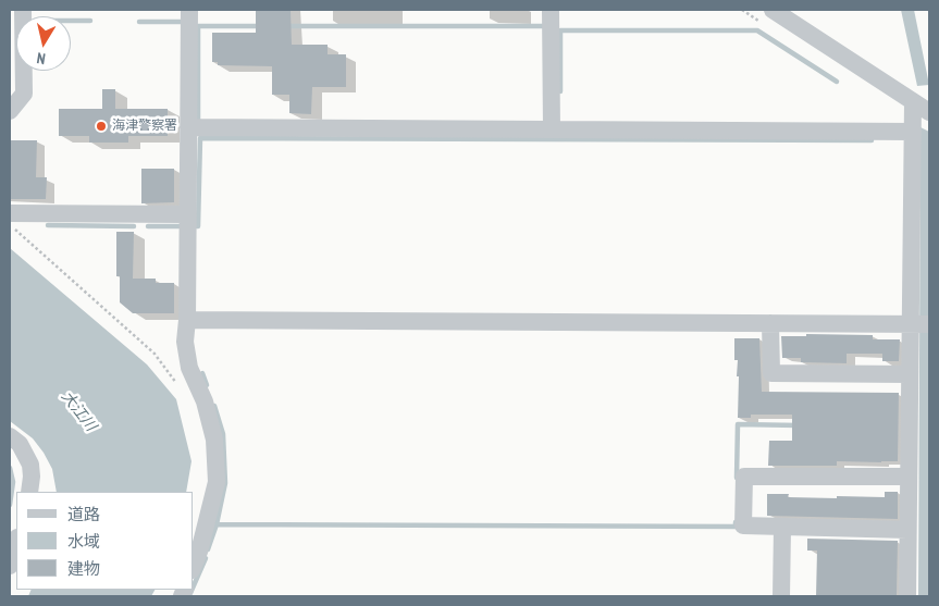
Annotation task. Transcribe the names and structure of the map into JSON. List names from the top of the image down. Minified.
{"water":["大江川"],"places":["海津警察署"],"legend":["道路","水域","建物"],"north":"bottom"}
